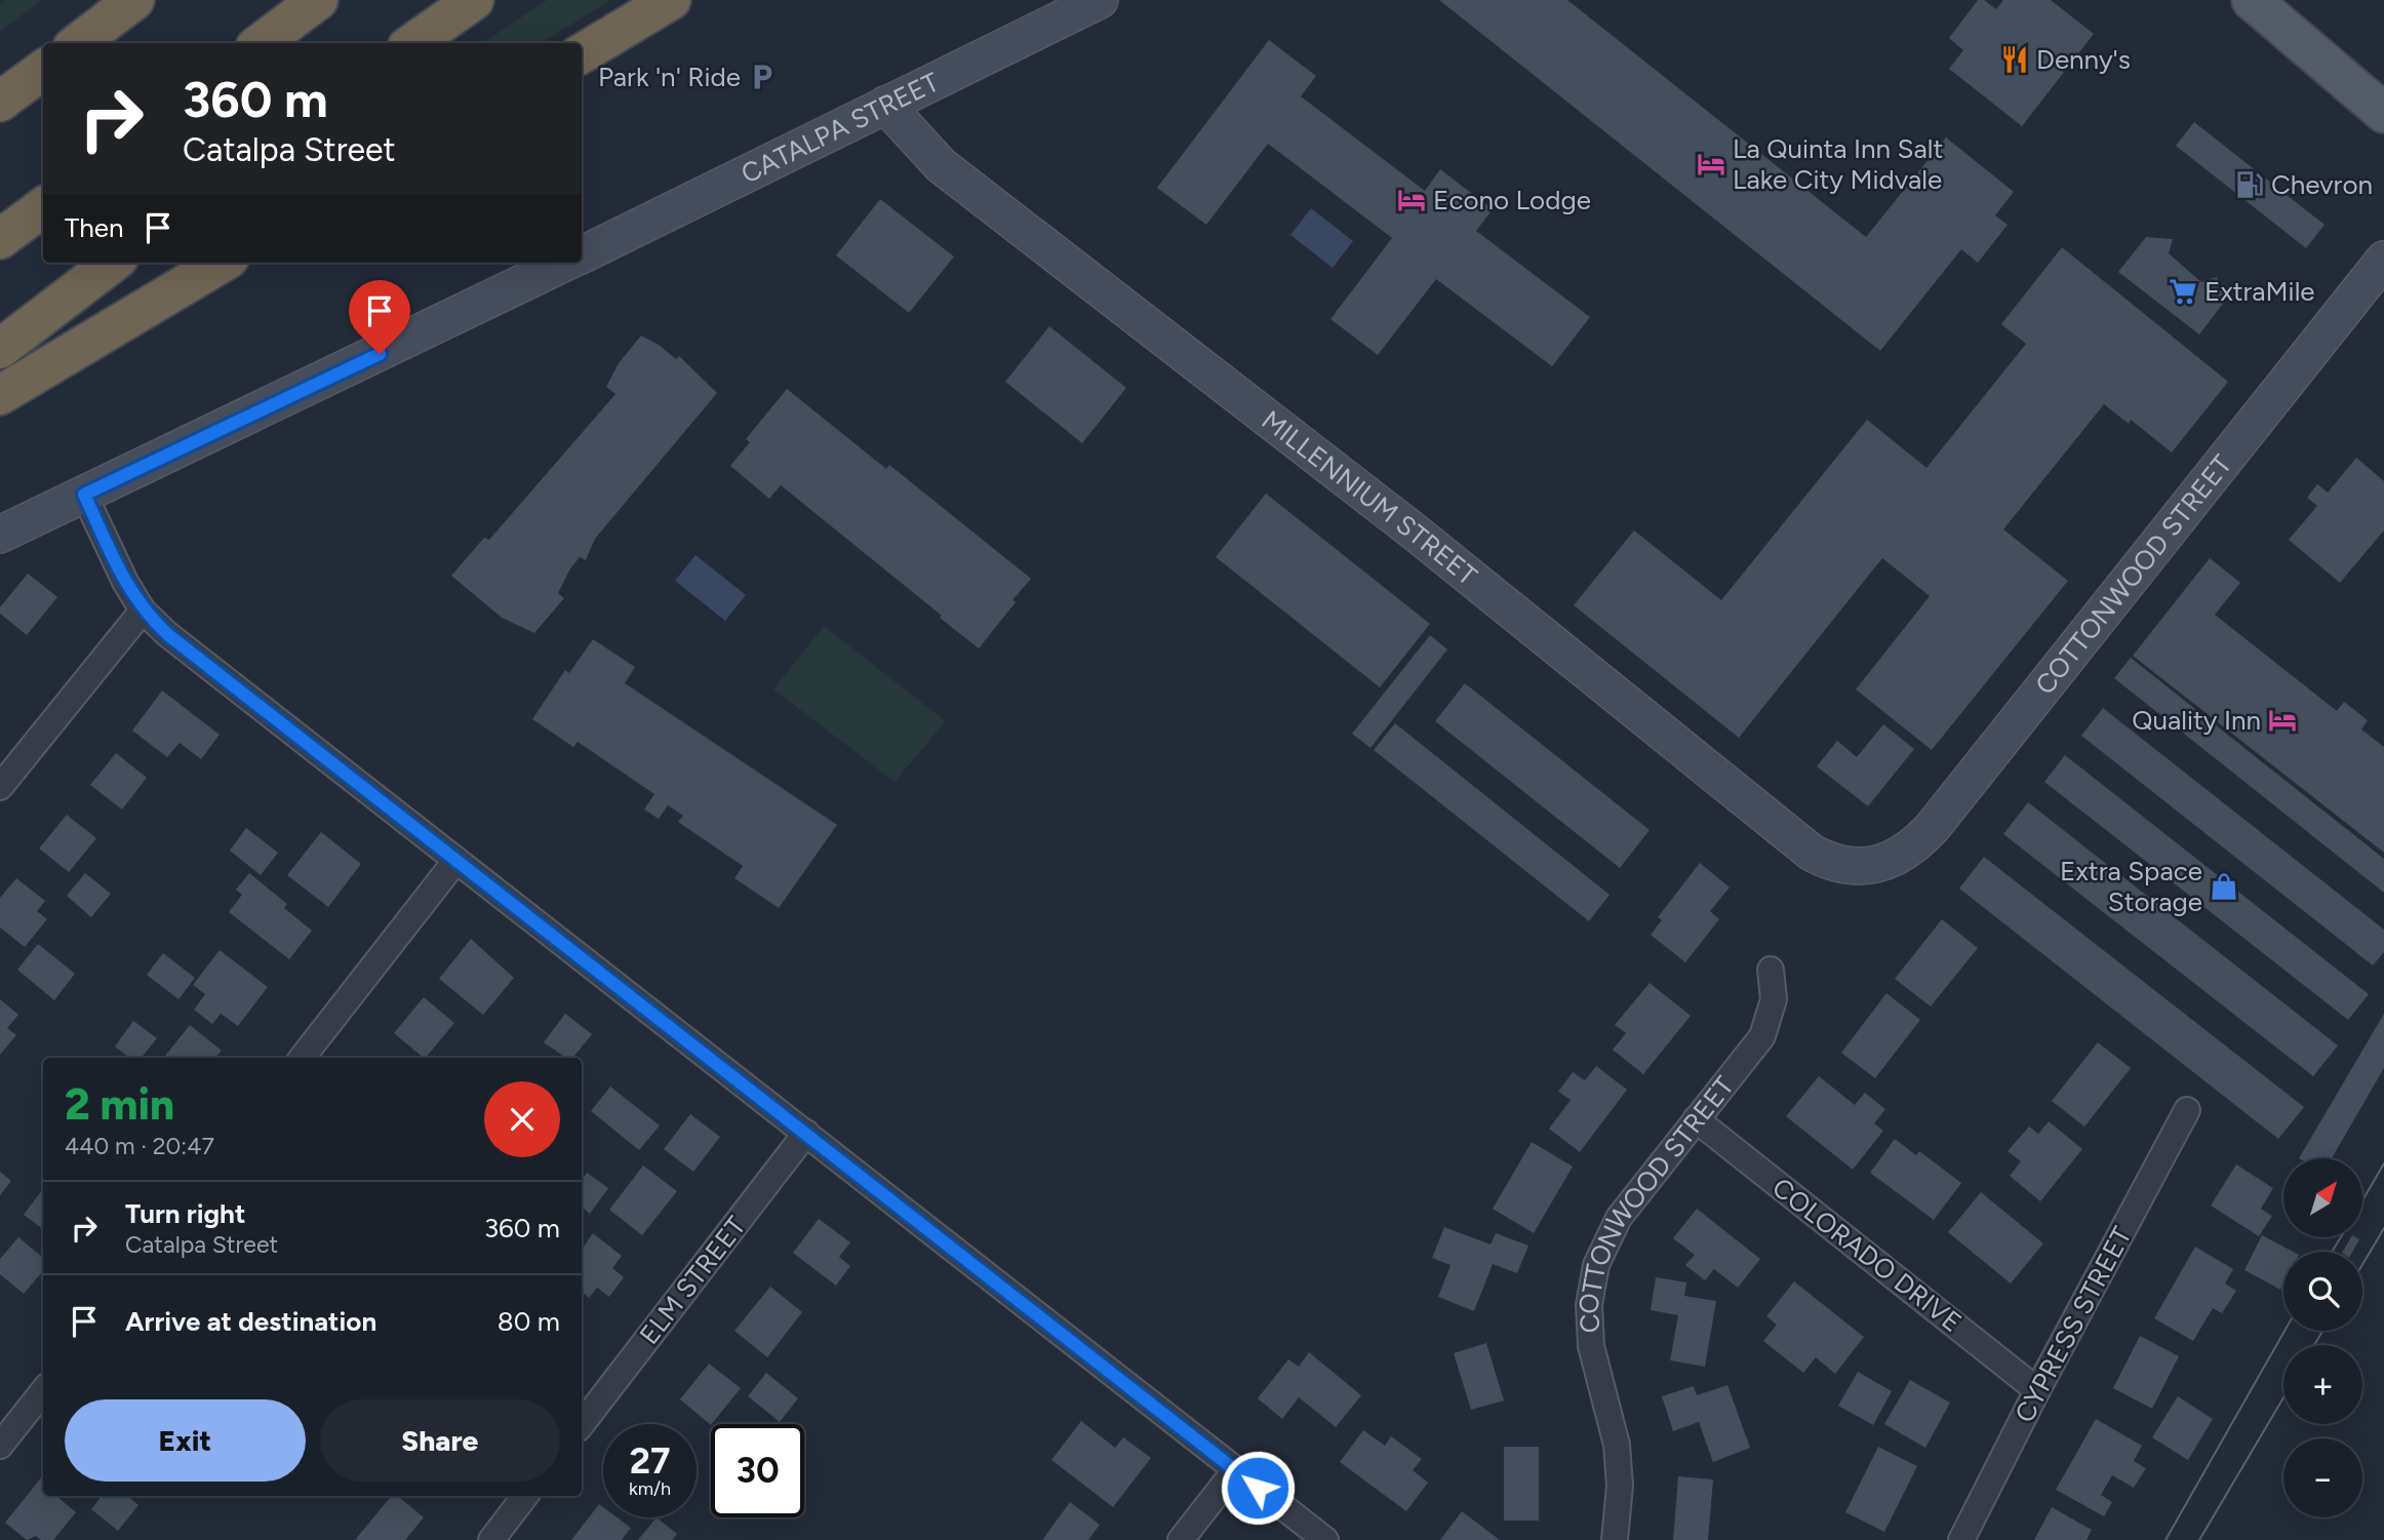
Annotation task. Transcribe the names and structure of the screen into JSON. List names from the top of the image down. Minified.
{"streets":{"street":["CATALPA STREET","MILLENNIUM STREET","COTTONWOOD STREET","COLORADO DRIVE","ELM STREET","CYPRESS STREET"]},"crossings":[["CATALPA STREET","MILLENNIUM STREET"],["MILLENNIUM STREET","COTTONWOOD STREET"],["COTTONWOOD STREET","COLORADO DRIVE"],["COLORADO DRIVE","CYPRESS STREET"]],"places":{"restaurant":["Denny's"],"parking":["Park 'n' Ride"],"hotel":["La Quinta Inn Salt Lake City Midvale","Econo Lodge","Quality Inn"],"fuel station":["Chevron"],"supermarket":["ExtraMile"],"shop":["Extra Space Storage"]},"north":"top right","page":{"turn":["360 m","Catalpa Street"],"then":"Then","heading":["2 min","440 m · 20:47"],"map_buttons":["+","−"],"list":[{"name":"Turn right","note":"Catalpa Street","value":"360 m"},{"name":"Arrive at destination","value":"80 m"}],"buttons":["Exit","Share"],"speed":"27 km/h","limit":"30"}}
